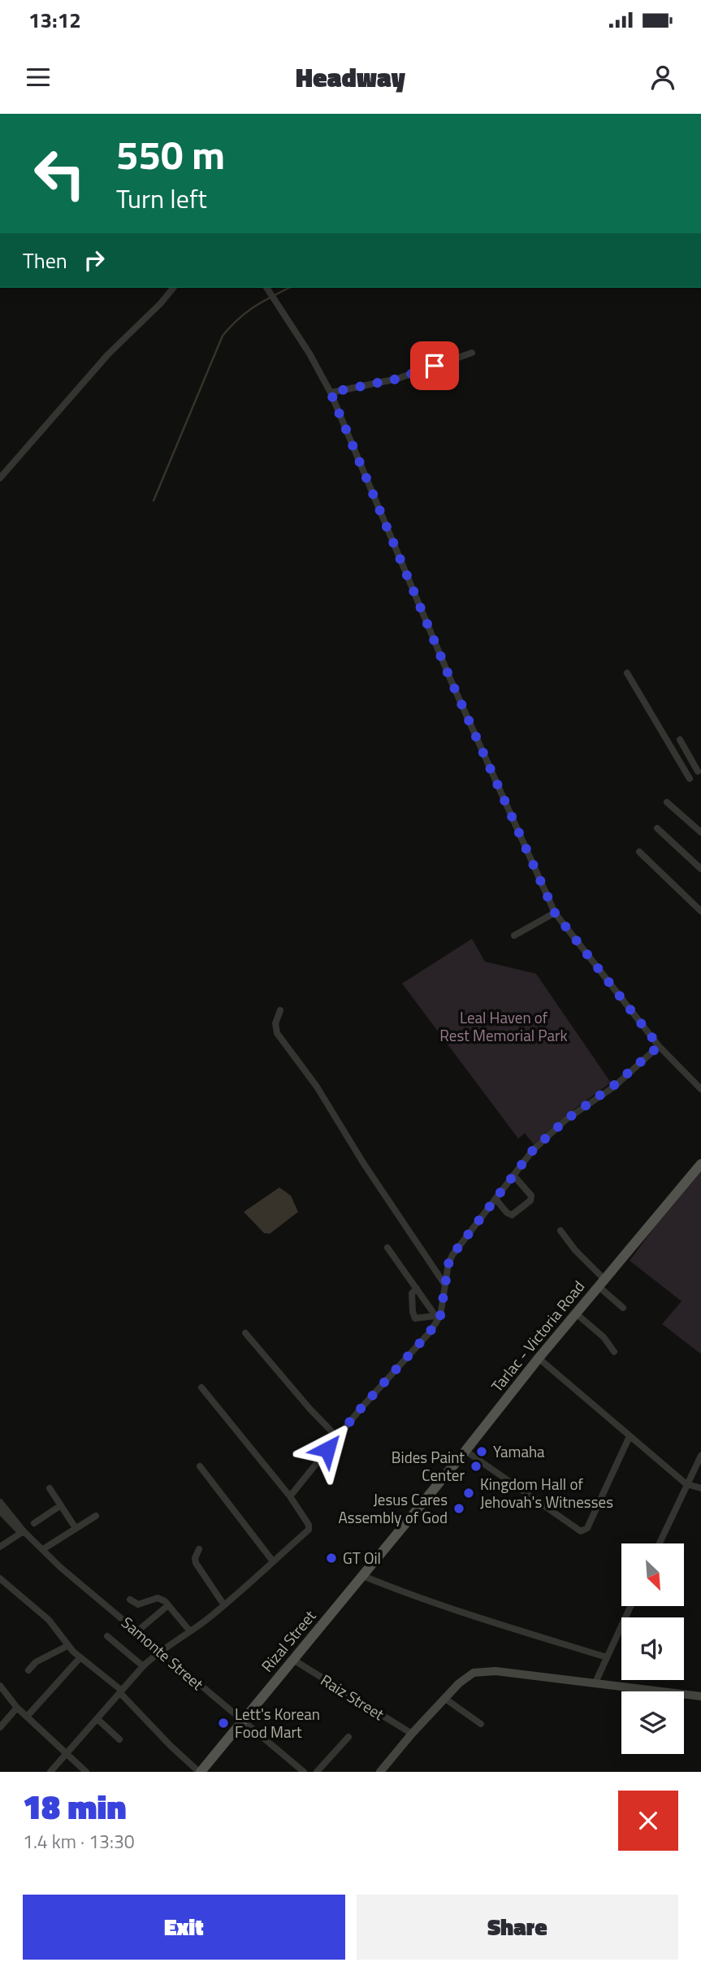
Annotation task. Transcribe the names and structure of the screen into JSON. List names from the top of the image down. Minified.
{"streets":{"main road":["Tarlac - Victoria Road","Rizal Street"],"street":["Samonte Street","Raiz Street"]},"crossings":[["Tarlac - Victoria Road","Rizal Street"],["Rizal Street","Samonte Street"],["Rizal Street","Raiz Street"]],"parks":["Leal Haven of Rest Memorial Park"],"places":["Yamaha","Bides Paint Center","Kingdom Hall of Jehovah's Witnesses","Jesus Cares Assembly of God","GT Oil","Lett's Korean Food Mart"],"north":"bottom right","page":{"status":"13:12","header":"Headway","turn":["550 m","Turn left"],"then":"Then","heading":["18 min","1.4 km · 13:30"],"buttons":["Exit","Share"]}}
